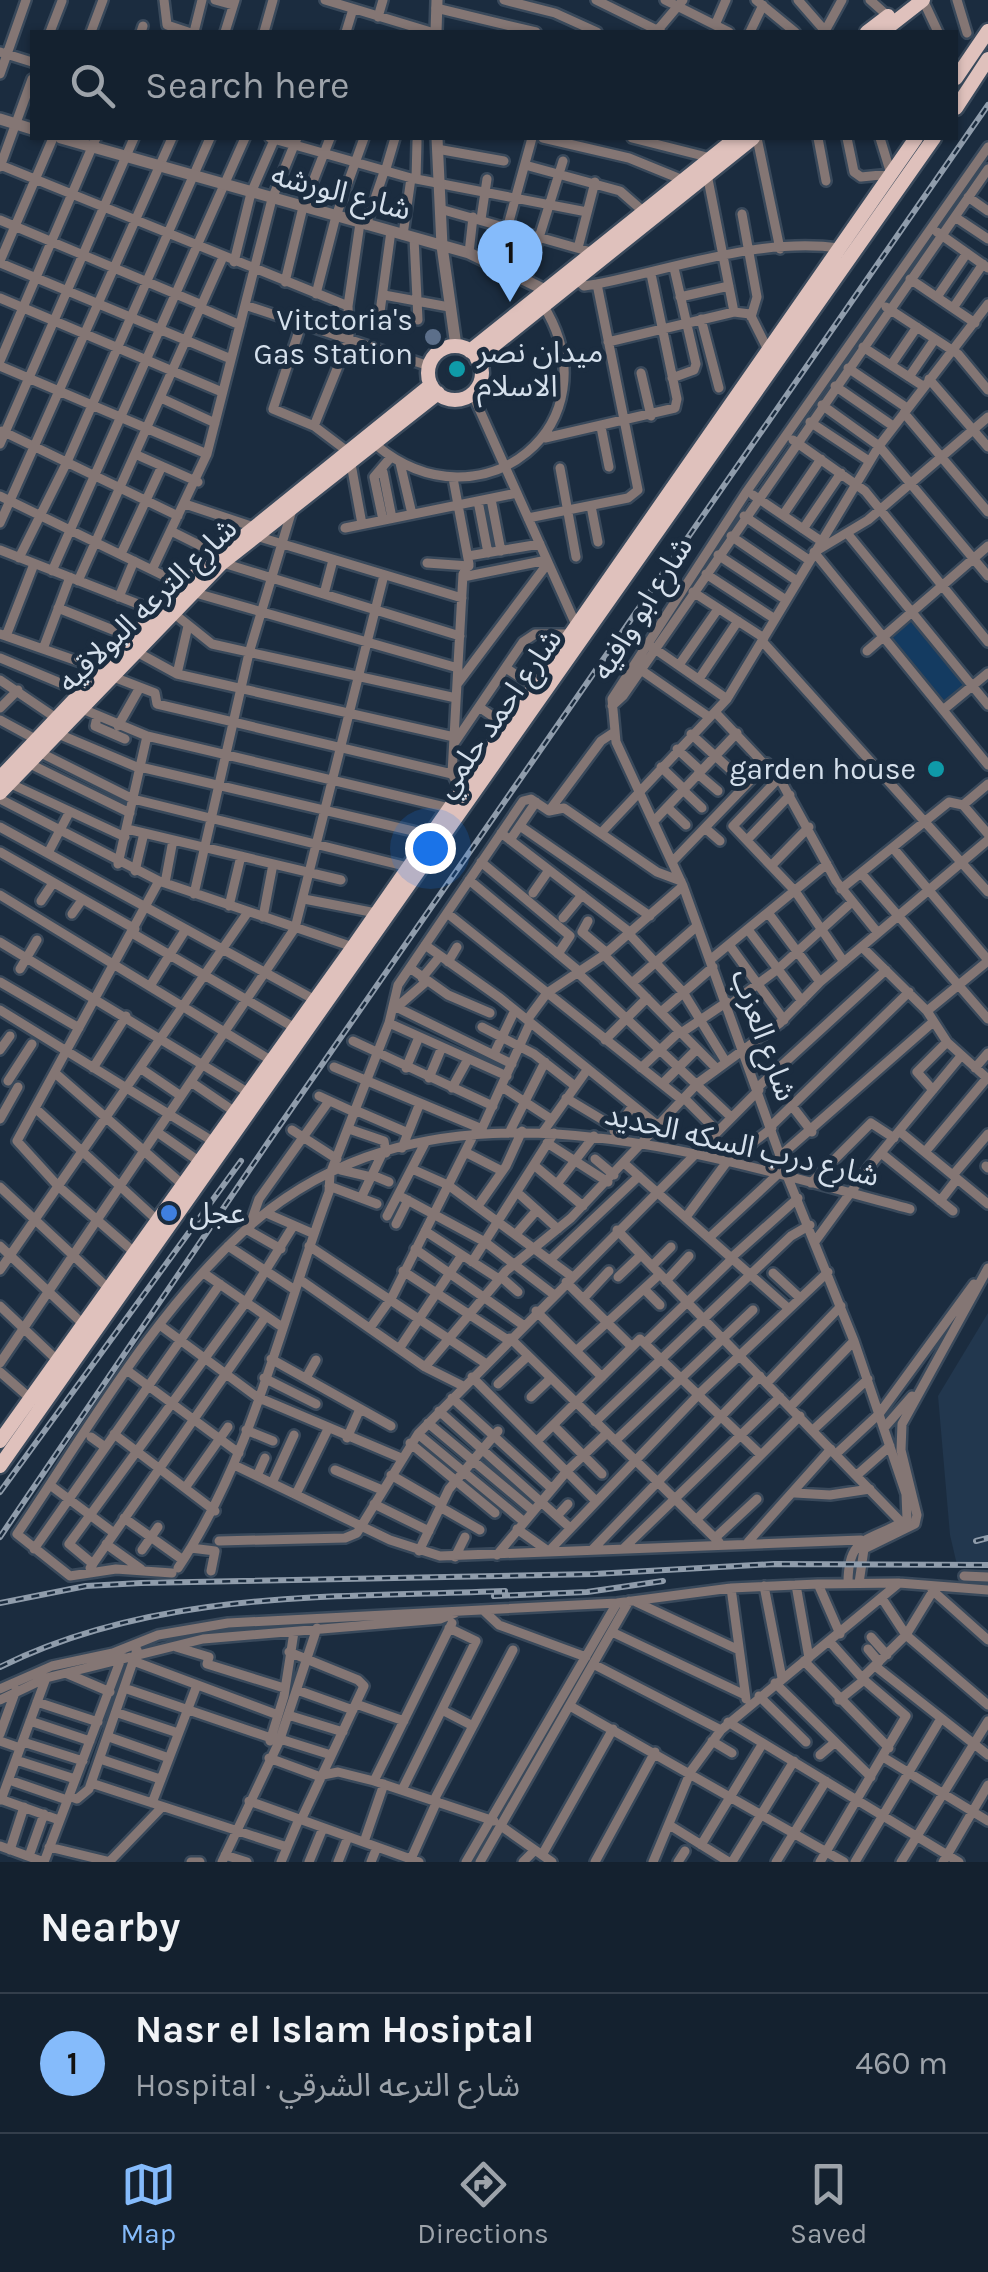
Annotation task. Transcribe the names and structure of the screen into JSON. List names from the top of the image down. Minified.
{"streets":{"main road":["شارع الترعه البولاقيه","شارع احمد حلمي"],"street":["شارع الورشه","شارع ابو وافيه","شارع العزب","شارع درب السكه الحديد"]},"crossings":[["شارع ابو وافيه","شارع العزب"],["شارع العزب","شارع درب السكه الحديد"]],"places":["Vitctoria's Gas Station","ميدان نصر الاسلام","garden house","عجل"],"page":{"search":"Search here","pins":"1","heading":"Nearby","list":[{"mark":"1","name":"Nasr el Islam Hosiptal","note":"Hospital · شارع الترعه الشرقي","value":"460 m"}],"nav":["Map","Directions","Saved"]}}
